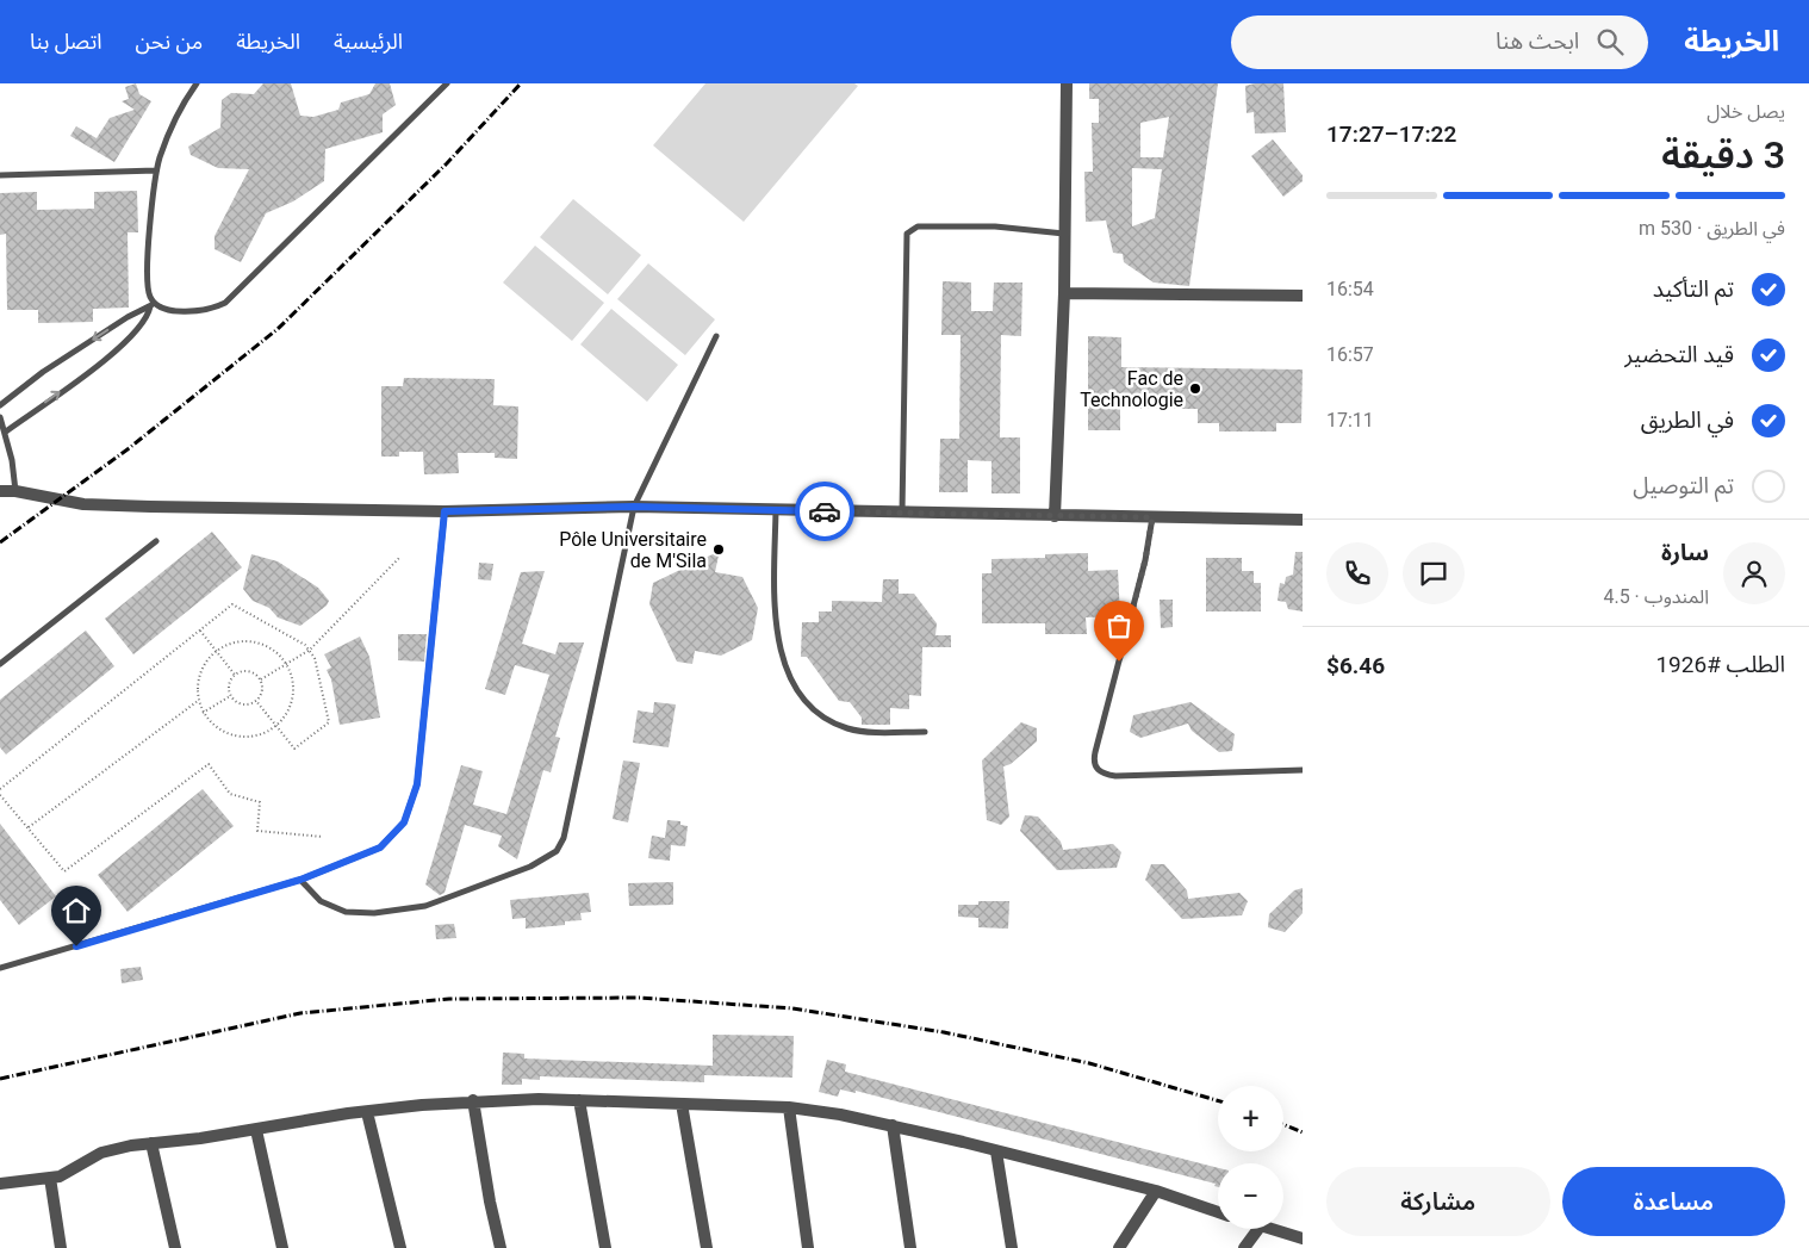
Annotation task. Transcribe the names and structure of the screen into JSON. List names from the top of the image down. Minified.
{"places":["Fac de Technologie","Pôle Universitaire de M'Sila"],"page":{"header":"الخريطة","search":"ابحث هنا","nav":["الرئيسية","الخريطة","من نحن","اتصل بنا"],"heading":["3 دقيقة","يصل خلال","17:22–17:27"],"panel":["سارة","المندوب · 4.5","الطلب #1926","$6.46"],"bar":"في الطريق · 530 m","list":[["تم التأكيد","16:54"],["قيد التحضير","16:57"],["في الطريق","17:11"],"تم التوصيل"],"map_buttons":["+","−"],"buttons":["مساعدة","مشاركة"]}}
